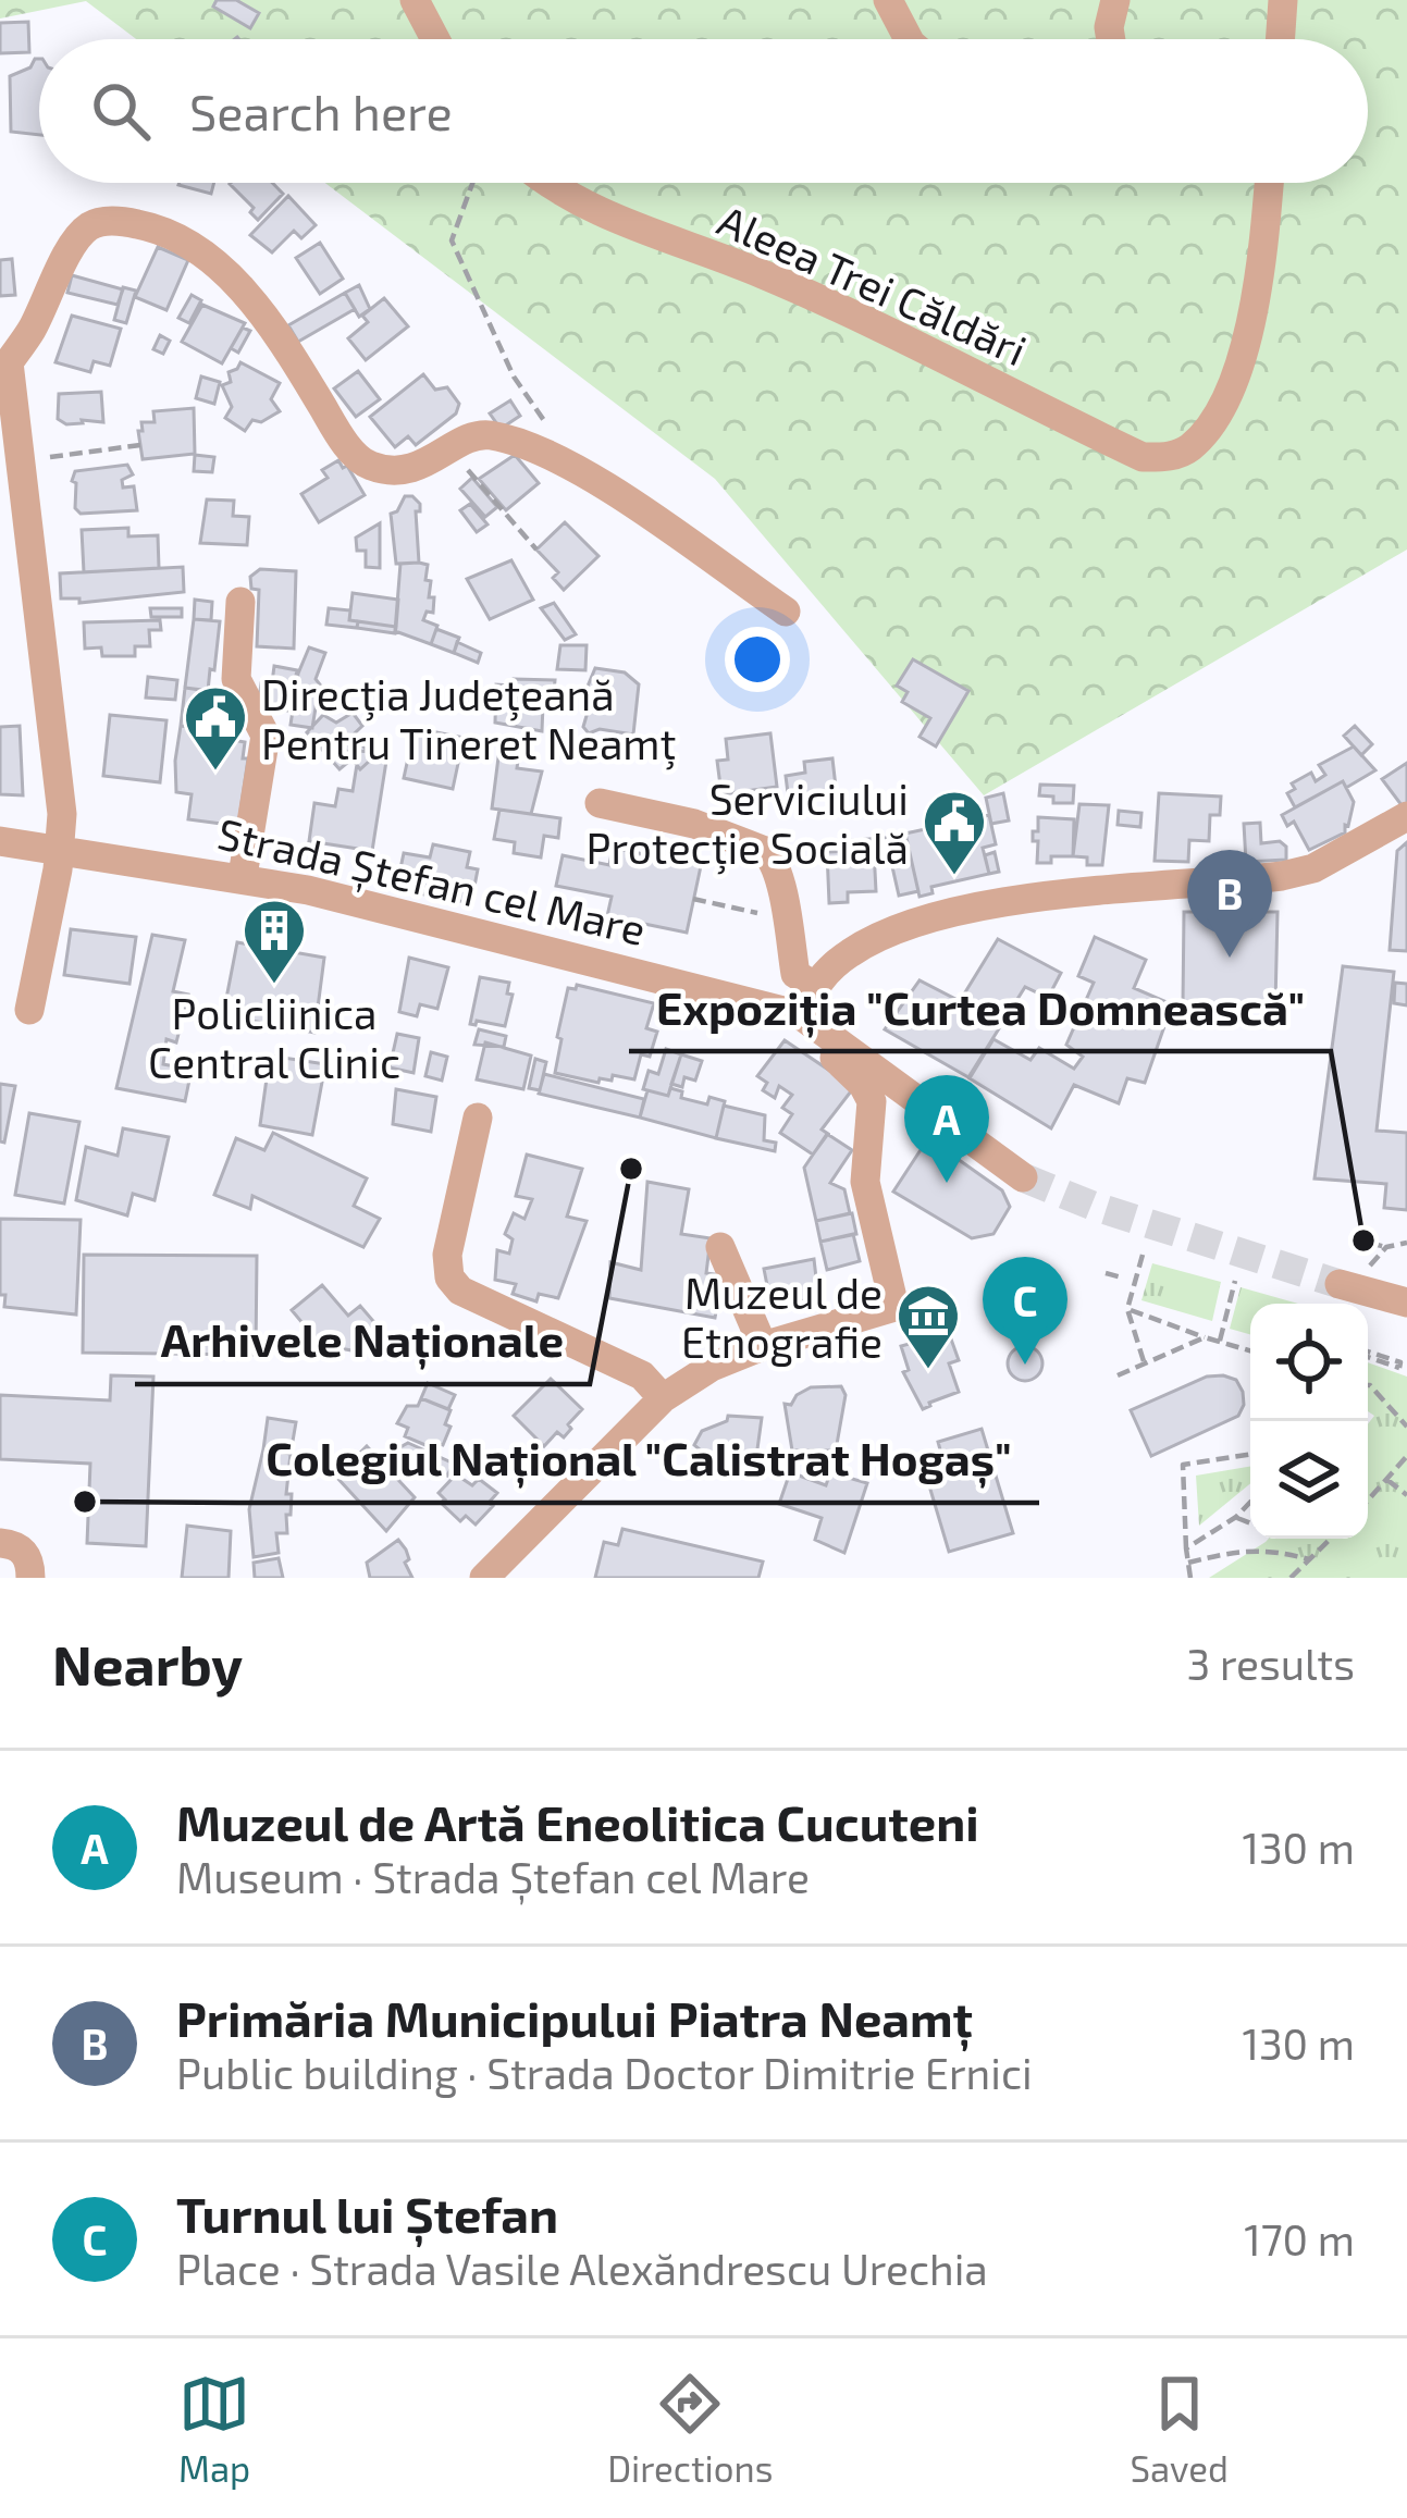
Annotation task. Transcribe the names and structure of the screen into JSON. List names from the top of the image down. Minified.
{"streets":{"street":["Aleea Trei Căldări","Strada Ștefan cel Mare"]},"places":{"public building":["Direcţia Judeţeană Pentru Tineret Neamţ","Serviciului Protecţie Socială"],"building":["Policliinica Central Clinic"],"other":["Arhivele Naționale","Expoziția \"Curtea Domnească\"","Colegiul Național \"Calistrat Hogaș\""],"museum":["Muzeul de Etnografie"]},"page":{"search":"Search here","pins":["B","A","C"],"heading":["Nearby","3 results"],"list":[{"mark":"A","name":"Muzeul de Artă Eneolitica Cucuteni","note":"Museum · Strada Ștefan cel Mare","value":"130 m"},{"mark":"B","name":"Primăria Municipului Piatra Neamț","note":"Public building · Strada Doctor Dimitrie Ernici","value":"130 m"},{"mark":"C","name":"Turnul lui Ștefan","note":"Place · Strada Vasile Alexăndrescu Urechia","value":"170 m"}],"nav":["Map","Directions","Saved"]}}
